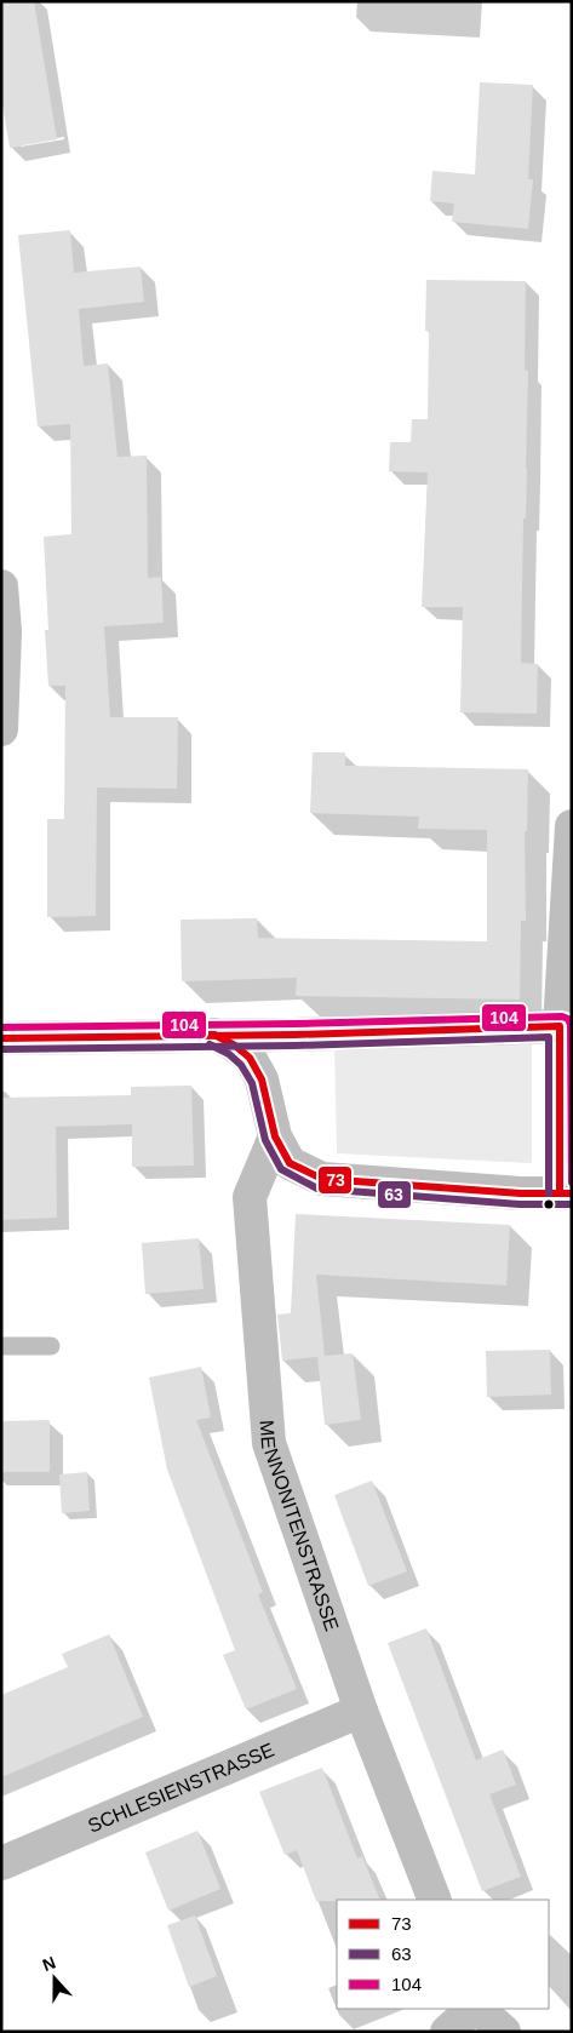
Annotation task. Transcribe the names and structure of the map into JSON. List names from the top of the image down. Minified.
{"streets":{"street":["MENNONITENSTRASSE","SCHLESIENSTRASSE"]},"crossings":[["MENNONITENSTRASSE","SCHLESIENSTRASSE"]],"lines":["transit line 104","transit line 73","transit line 63"],"legend":["73","63","104"],"north":"top"}
